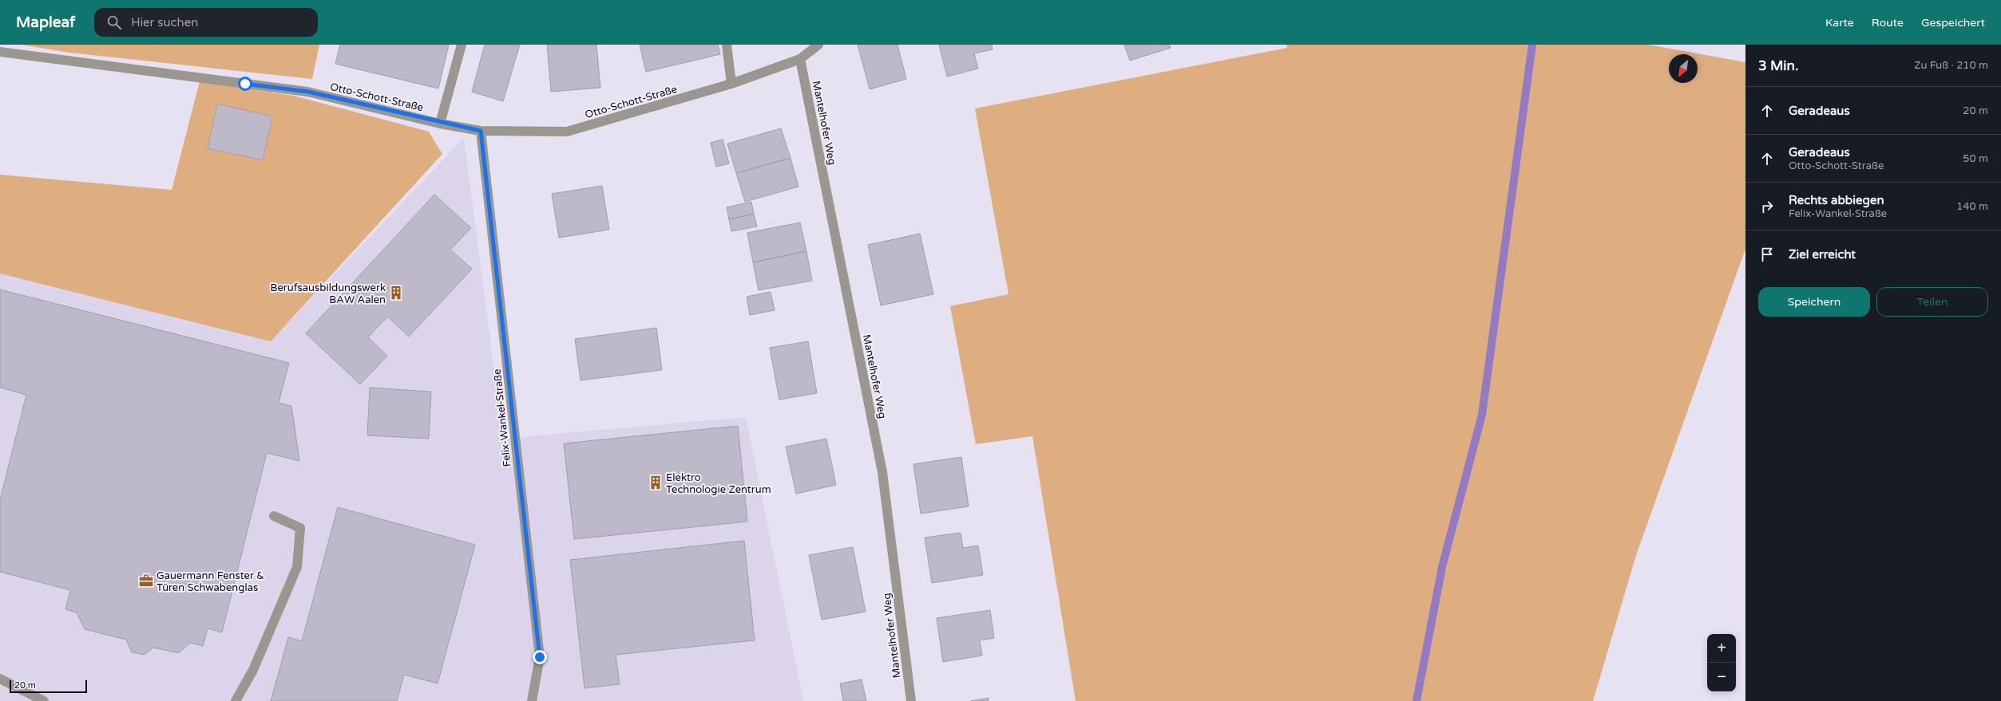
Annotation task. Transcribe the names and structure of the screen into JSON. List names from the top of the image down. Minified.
{"streets":{"street":["Otto-Schott-Straße","Mantelhofer Weg","Felix-Wankel-Straße"]},"crossings":[["Otto-Schott-Straße","Mantelhofer Weg"],["Otto-Schott-Straße","Felix-Wankel-Straße"]],"places":{"building":["Berufsausbildungswerk BAW Aalen","Elektro Technologie Zentrum"],"office":["Gauermann Fenster & Türen Schwabenglas"]},"scale_bar":"20 m","north":"bottom left","page":{"header":"Mapleaf","search":"Hier suchen","nav":["Karte","Route","Gespeichert"],"heading":["3 Min.","Zu Fuß · 210 m"],"list":[["Geradeaus","20 m"],["Geradeaus","Otto-Schott-Straße","50 m"],["Rechts abbiegen","Felix-Wankel-Straße","140 m"],"Ziel erreicht"],"buttons":["Speichern","Teilen"],"map_buttons":["+","−"],"scale":"20 m"}}
